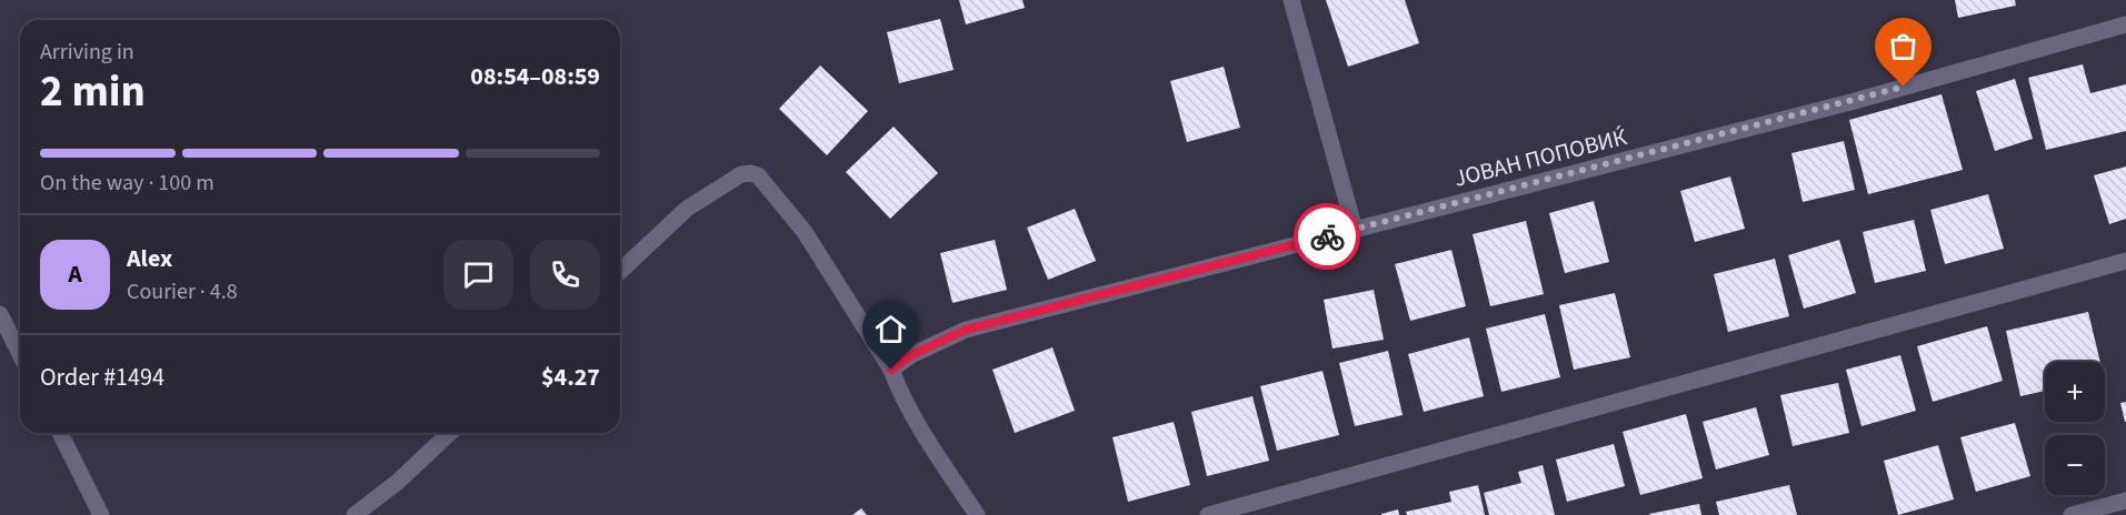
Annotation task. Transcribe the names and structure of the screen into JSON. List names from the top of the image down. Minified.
{"streets":{"street":["ЈОВАН ПОПОВИЌ"]},"page":{"heading":["2 min","Arriving in","08:54–08:59"],"panel":["Alex","Courier · 4.8","Order #1494","$4.27"],"bar":"On the way · 100 m","round":"A","map_buttons":["+","−"]}}
